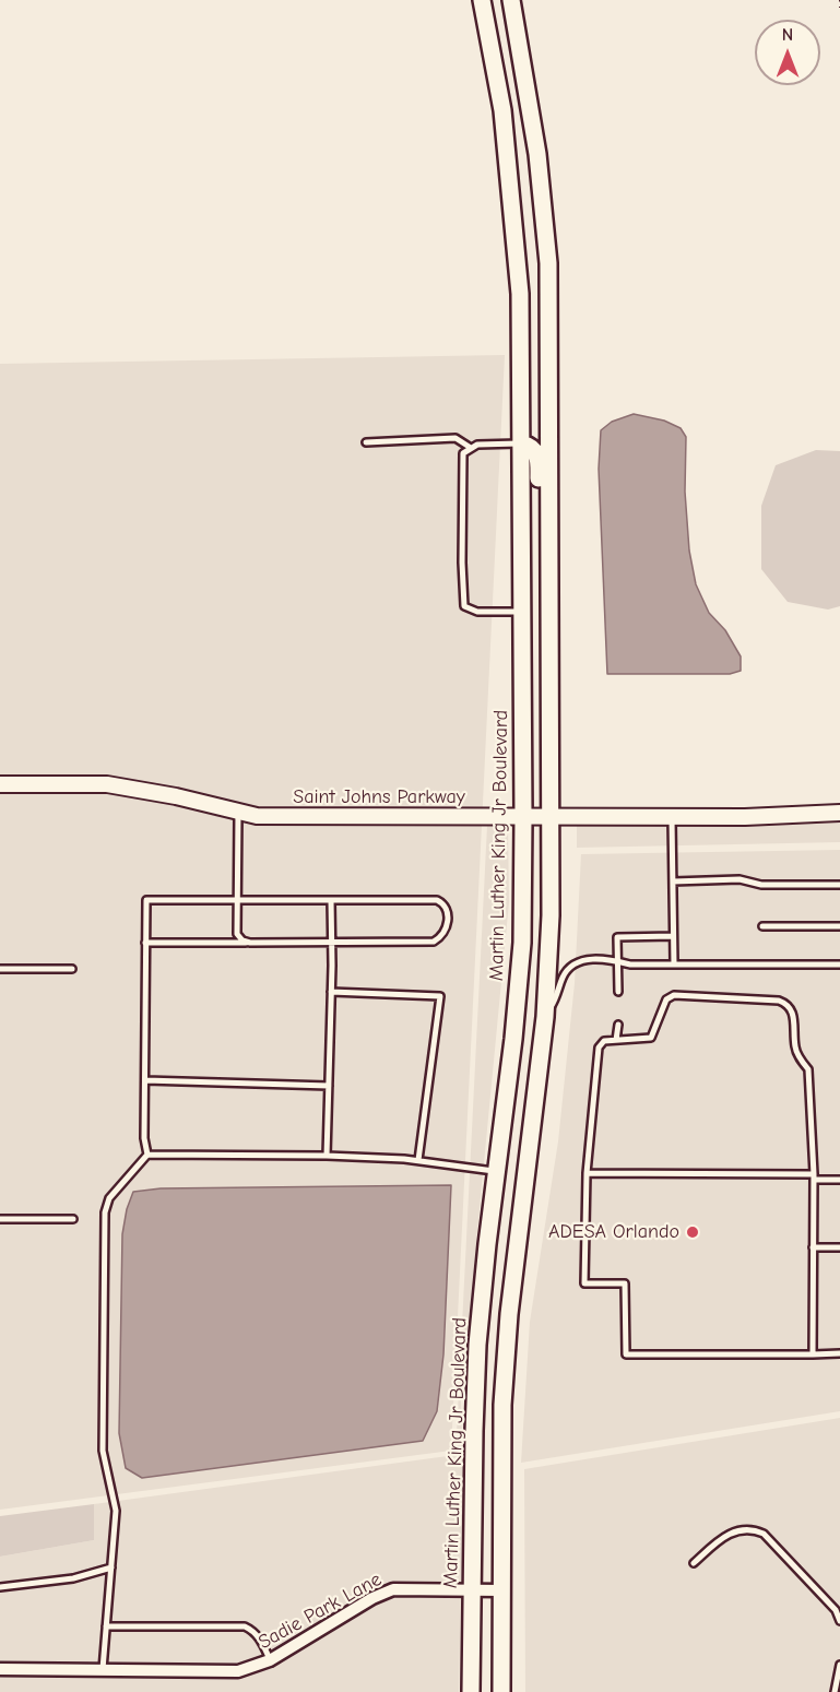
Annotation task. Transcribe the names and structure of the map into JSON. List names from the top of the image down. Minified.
{"streets":{"main road":["Martin Luther King Jr Boulevard"],"street":["Saint Johns Parkway","Sadie Park Lane"]},"crossings":[["Saint Johns Parkway","Martin Luther King Jr Boulevard"],["Martin Luther King Jr Boulevard","Sadie Park Lane"]],"places":["ADESA Orlando"],"north":"top"}
